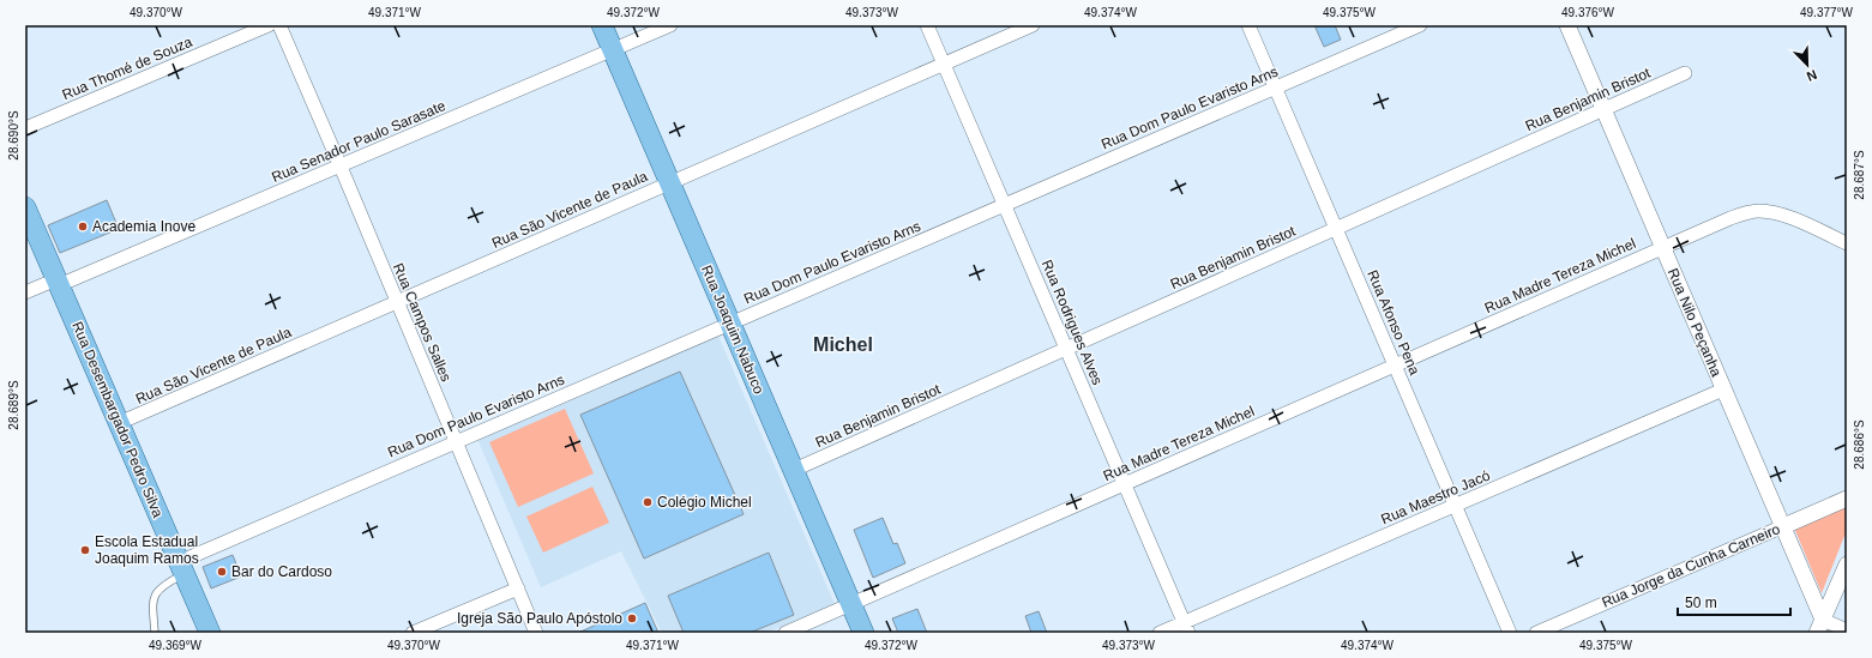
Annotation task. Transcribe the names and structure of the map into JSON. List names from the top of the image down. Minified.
{"streets":{"main road":["Rua Joaquim Nabuco","Rua Desembargador Pedro Silva"],"street":["Rua Thomé de Souza","Rua Benjamin Bristot","Rua Dom Paulo Evaristo Arns","Rua Senador Paulo Sarasate","Rua São Vicente de Paula","Rua Madre Tereza Michel","Rua Campos Salles","Rua Rodrigues Alves","Rua Afonso Pena","Rua Nilo Peçanha","Rua Maestro Jacó","Rua Jorge da Cunha Carneiro"]},"crossings":[["Rua Benjamin Bristot","Rua Rodrigues Alves"],["Rua Benjamin Bristot","Rua Afonso Pena"],["Rua Benjamin Bristot","Rua Nilo Peçanha"],["Rua Benjamin Bristot","Rua Joaquim Nabuco"],["Rua Dom Paulo Evaristo Arns","Rua Campos Salles"],["Rua Dom Paulo Evaristo Arns","Rua Rodrigues Alves"],["Rua Dom Paulo Evaristo Arns","Rua Afonso Pena"],["Rua Dom Paulo Evaristo Arns","Rua Joaquim Nabuco"],["Rua Dom Paulo Evaristo Arns","Rua Desembargador Pedro Silva"],["Rua Senador Paulo Sarasate","Rua Campos Salles"],["Rua Senador Paulo Sarasate","Rua Joaquim Nabuco"],["Rua Senador Paulo Sarasate","Rua Desembargador Pedro Silva"],["Rua São Vicente de Paula","Rua Campos Salles"],["Rua São Vicente de Paula","Rua Rodrigues Alves"],["Rua São Vicente de Paula","Rua Joaquim Nabuco"],["Rua São Vicente de Paula","Rua Desembargador Pedro Silva"],["Rua Madre Tereza Michel","Rua Rodrigues Alves"],["Rua Madre Tereza Michel","Rua Afonso Pena"],["Rua Madre Tereza Michel","Rua Nilo Peçanha"],["Rua Madre Tereza Michel","Rua Joaquim Nabuco"],["Rua Rodrigues Alves","Rua Maestro Jacó"],["Rua Afonso Pena","Rua Maestro Jacó"],["Rua Nilo Peçanha","Rua Maestro Jacó"],["Rua Nilo Peçanha","Rua Jorge da Cunha Carneiro"]],"districts":["Michel"],"places":["Academia Inove","Colégio Michel","Escola Estadual Joaquim Ramos","Bar do Cardoso","Igreja São Paulo Apóstolo"],"scale_bar":"50 m","north":"bottom right","coordinates":["49.370°W","49.371°W","49.372°W","49.373°W","49.374°W","49.375°W","49.376°W","49.377°W","28.690°S","28.687°S","28.689°S","28.686°S","49.369°W"]}
